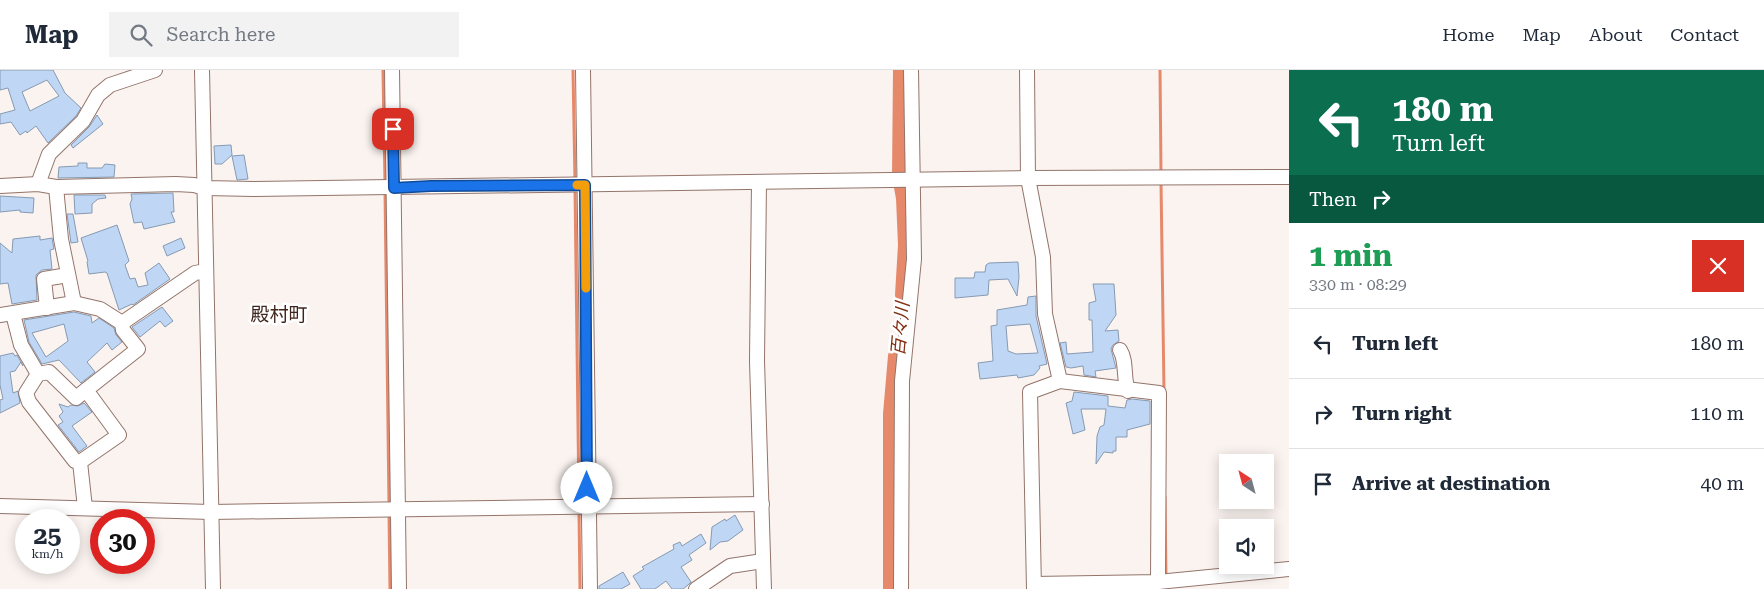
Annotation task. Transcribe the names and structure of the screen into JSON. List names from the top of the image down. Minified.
{"districts":["殿村町"],"water":["百々川"],"north":"top left","page":{"header":"Map","search":"Search here","nav":["Home","Map","About","Contact"],"turn":["180 m","Turn left"],"then":"Then","heading":["1 min","330 m · 08:29"],"list":[{"name":"Turn left","value":"180 m"},{"name":"Turn right","value":"110 m"},{"name":"Arrive at destination","value":"40 m"}],"speed":"25 km/h","limit":"30"}}
